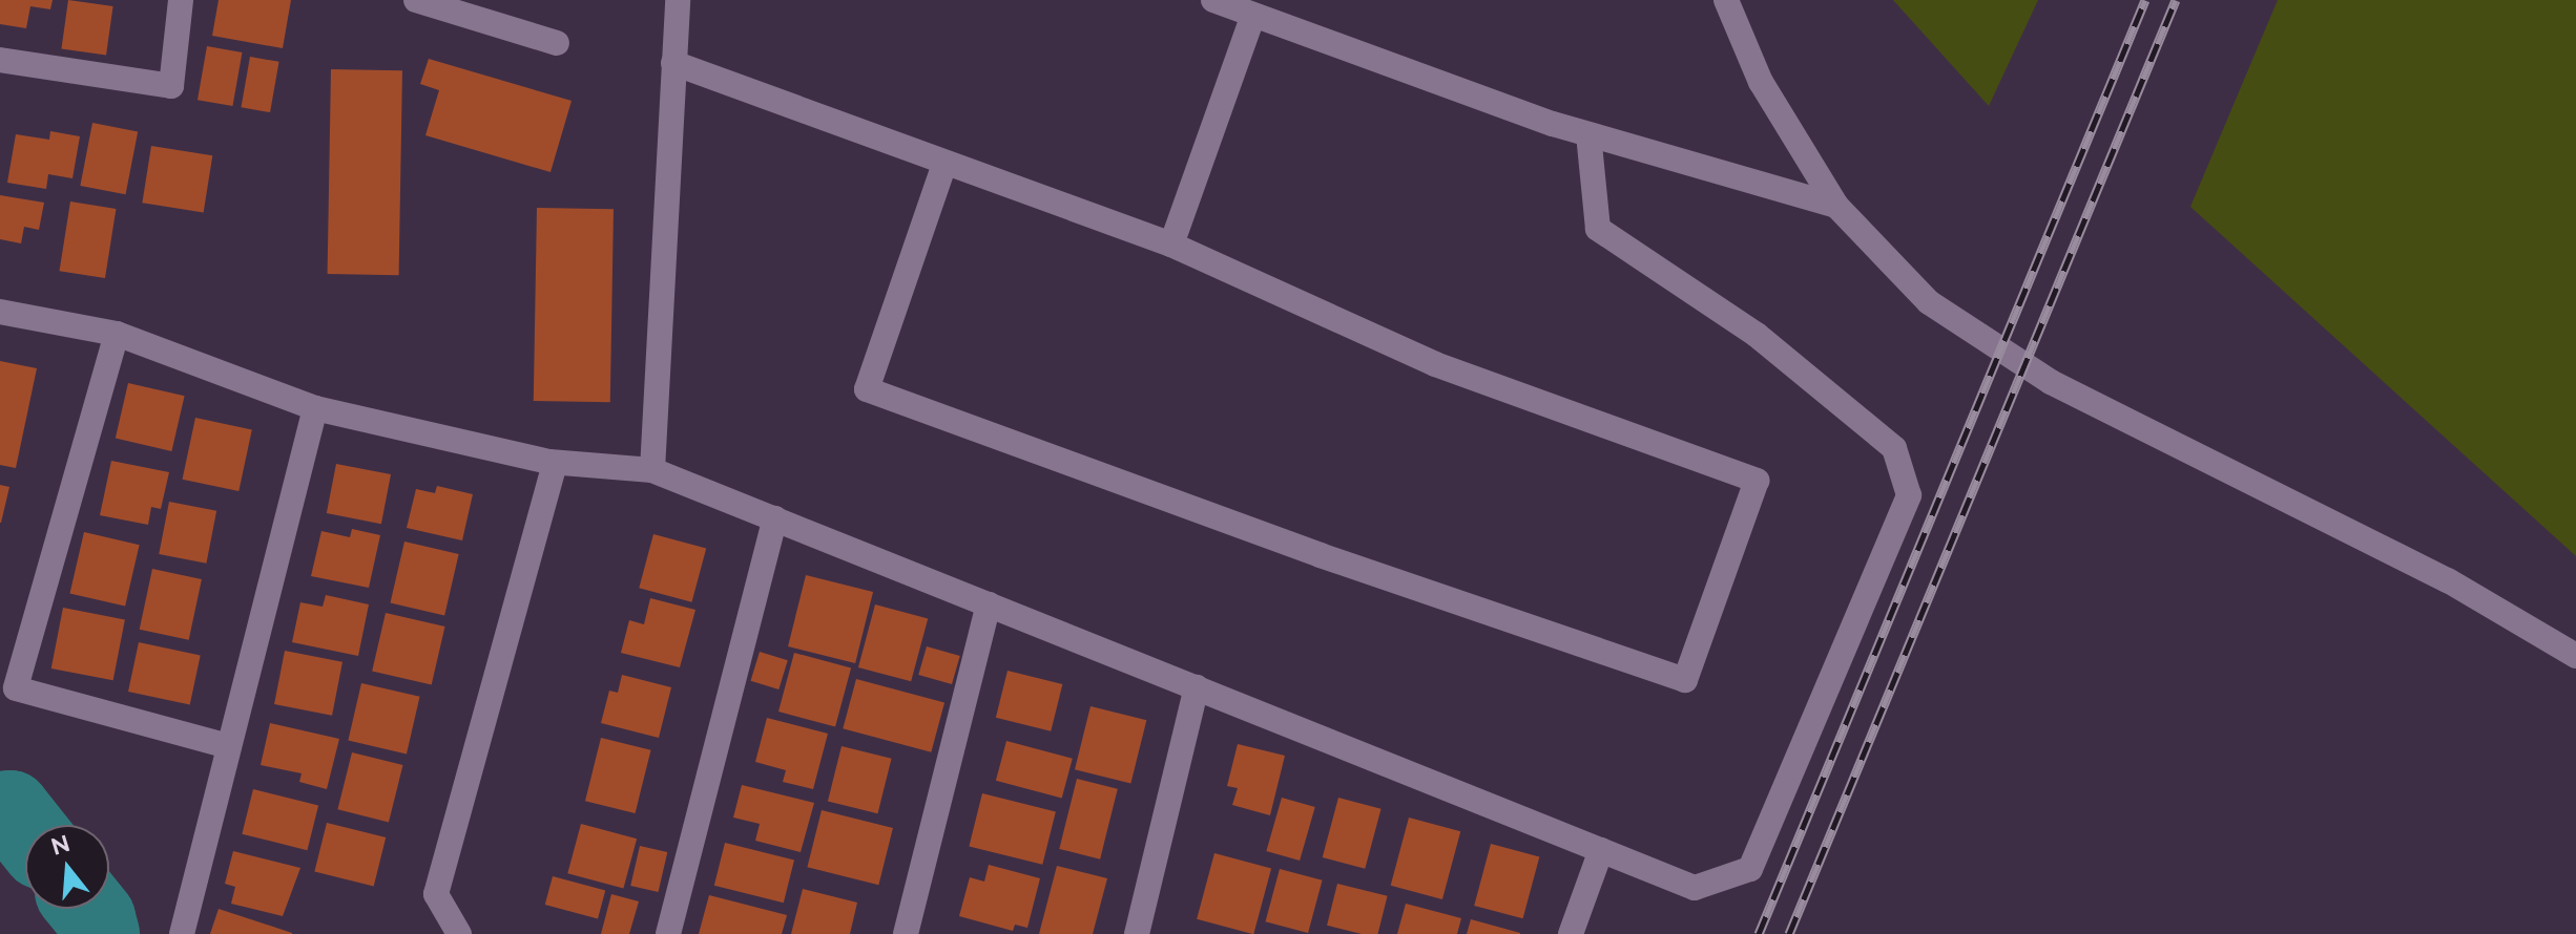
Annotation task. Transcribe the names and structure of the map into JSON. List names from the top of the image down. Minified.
{"north":"top"}
